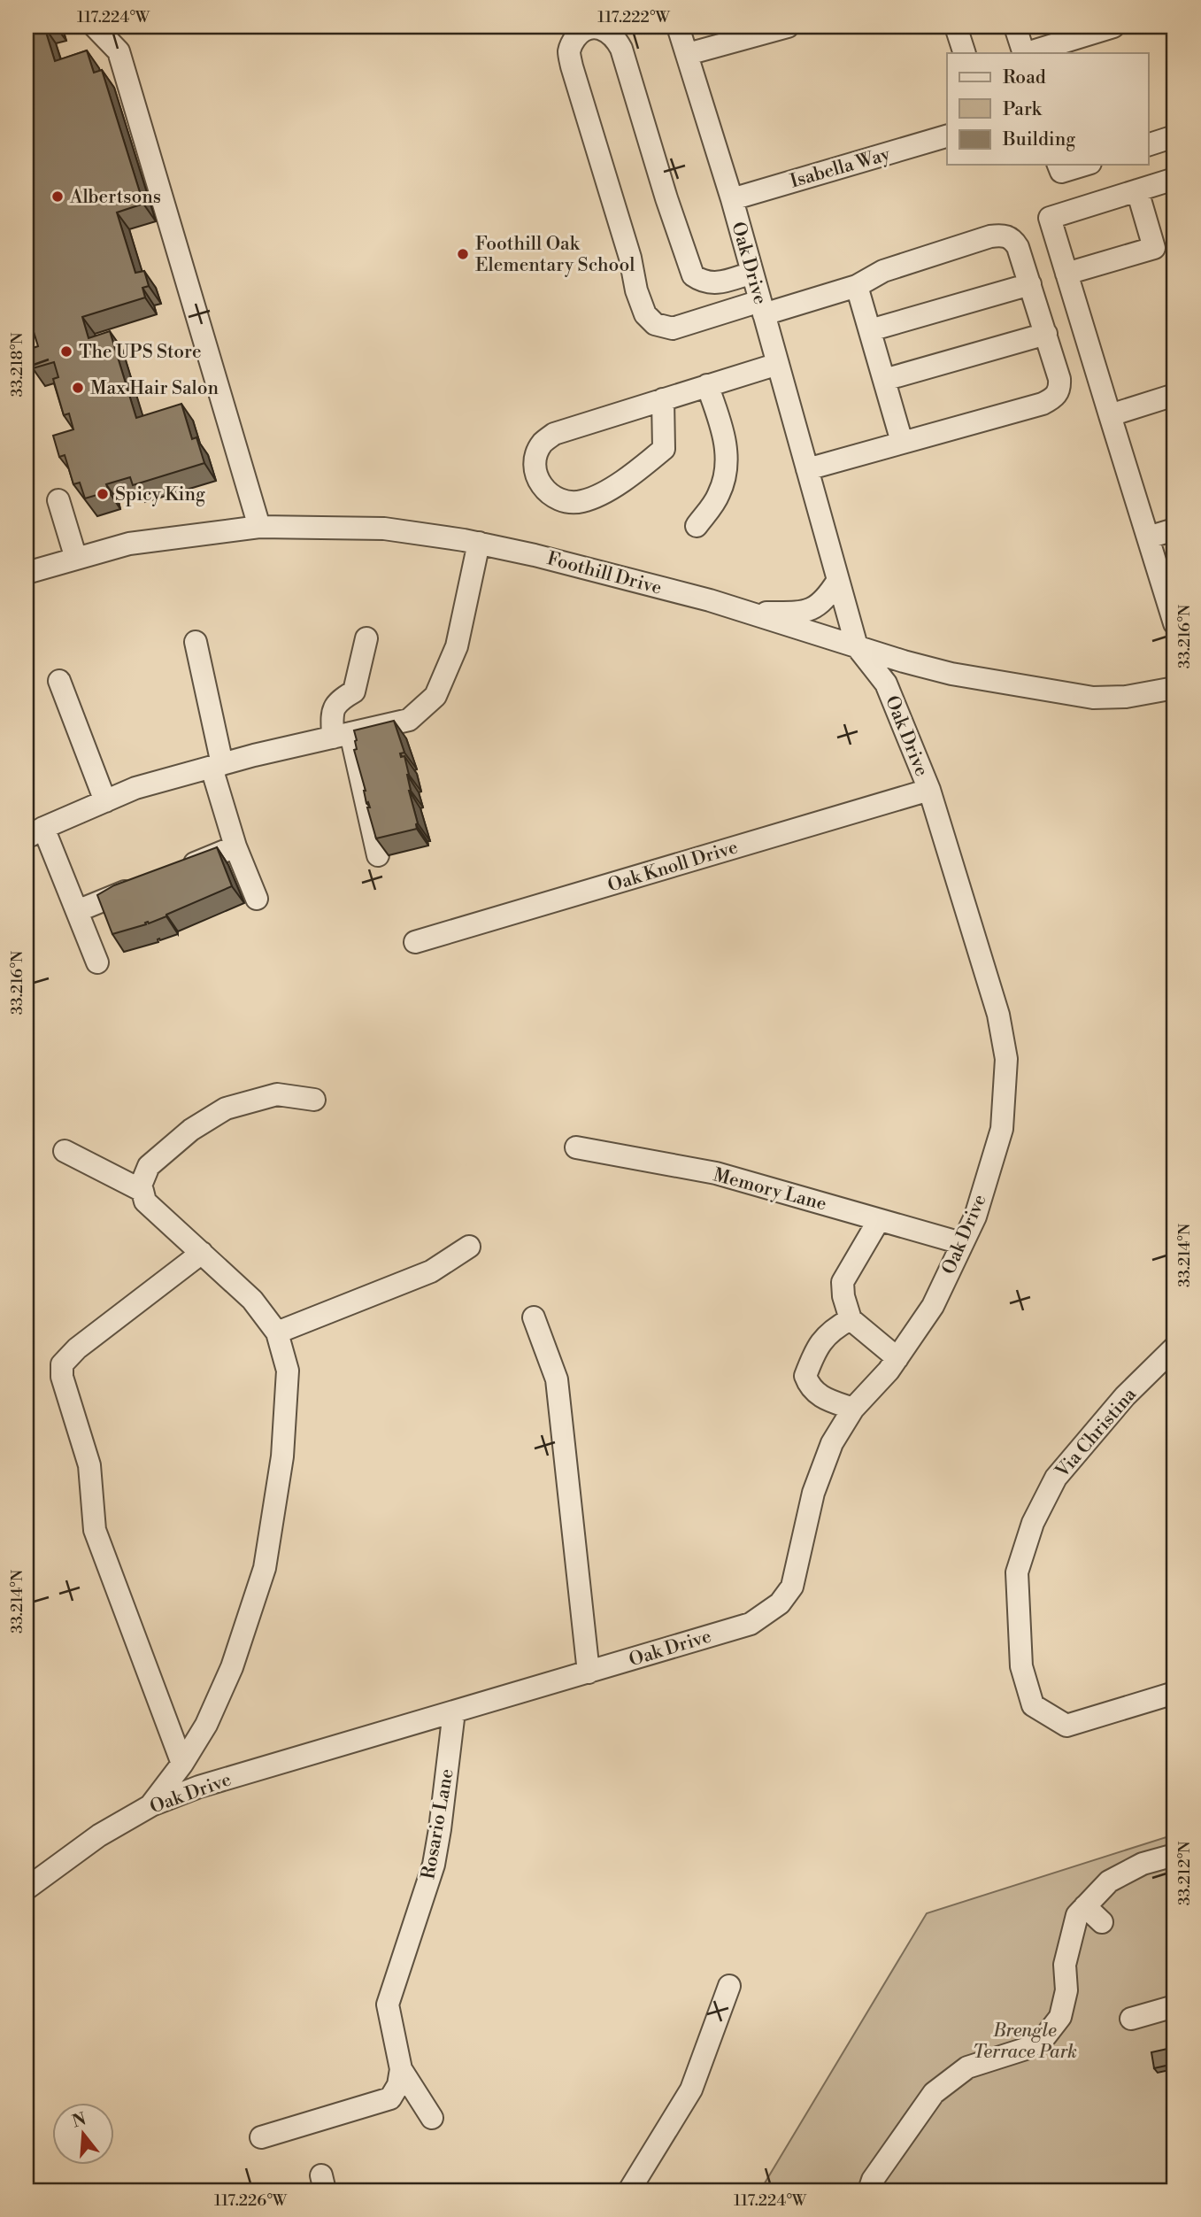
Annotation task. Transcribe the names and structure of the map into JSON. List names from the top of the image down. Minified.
{"streets":{"street":["Isabella Way","Oak Drive","Foothill Drive","Oak Knoll Drive","Memory Lane","Via Christina","Rosario Lane"]},"crossings":[["Isabella Way","Oak Drive"],["Oak Drive","Foothill Drive"],["Oak Drive","Oak Knoll Drive"],["Oak Drive","Memory Lane"],["Oak Drive","Rosario Lane"]],"parks":["Brengle Terrace Park"],"places":["Albertsons","Foothill Oak Elementary School","The UPS Store","Max Hair Salon","Spicy King"],"legend":["Road","Park","Building"],"north":"top","coordinates":["117.224°W","117.222°W","33.218°N","33.216°N","33.214°N","33.212°N","117.226°W"]}
